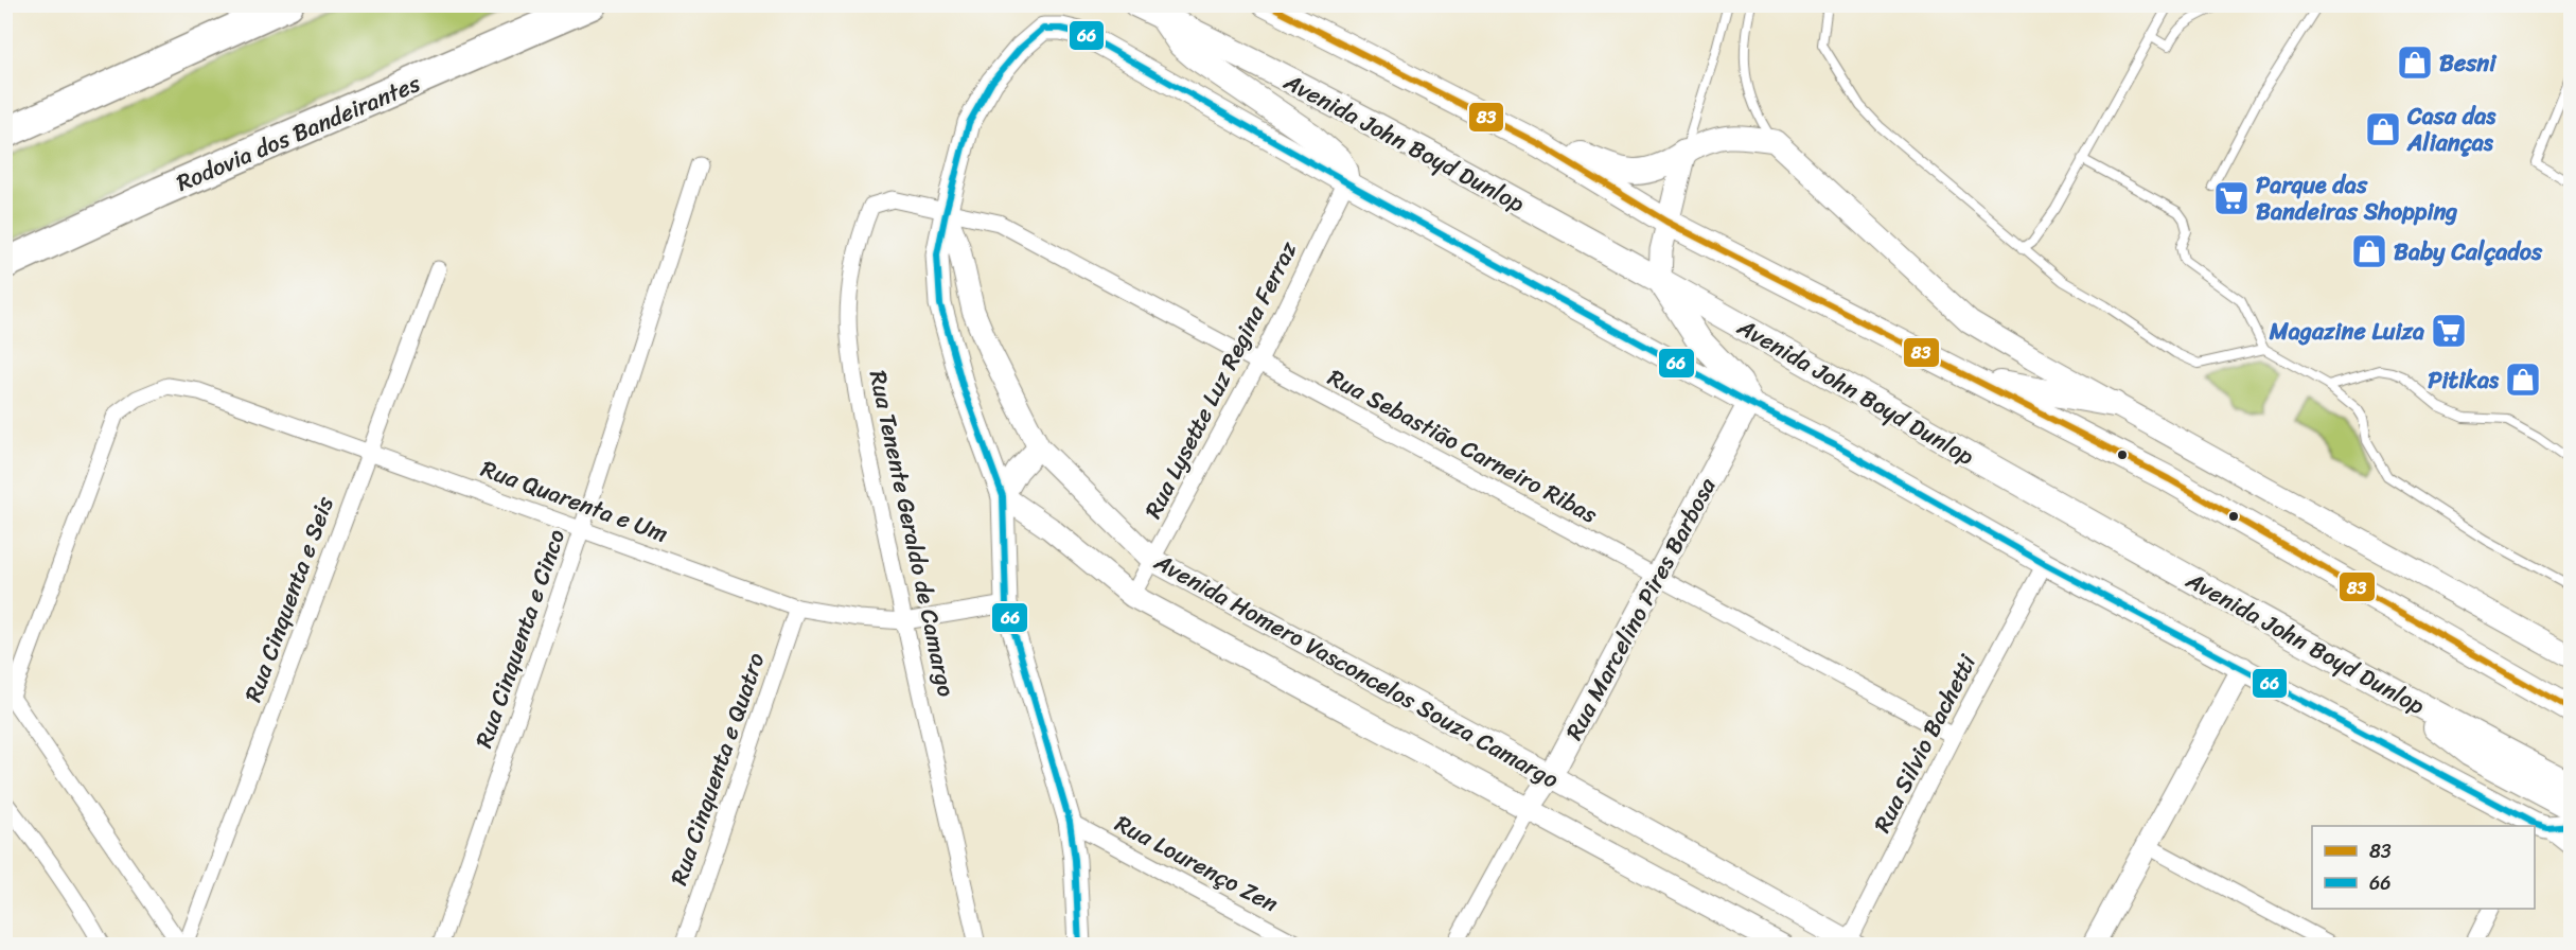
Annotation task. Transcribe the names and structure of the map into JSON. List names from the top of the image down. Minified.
{"streets":{"highway":["Rodovia dos Bandeirantes"],"main road":["Avenida John Boyd Dunlop","Rua Marcelino Pires Barbosa","Avenida Homero Vasconcelos Souza Camargo"],"street":["Rua Lysette Luz Regina Ferraz","Rua Sebastião Carneiro Ribas","Rua Quarenta e Um","Rua Tenente Geraldo de Camargo","Rua Cinquenta e Seis","Rua Cinquenta e Cinco","Rua Silvio Bachetti","Rua Cinquenta e Quatro","Rua Lourenço Zen"]},"crossings":[["Rua Lysette Luz Regina Ferraz","Rua Sebastião Carneiro Ribas"],["Rua Lysette Luz Regina Ferraz","Avenida Homero Vasconcelos Souza Camargo"],["Rua Sebastião Carneiro Ribas","Rua Tenente Geraldo de Camargo"],["Rua Sebastião Carneiro Ribas","Rua Marcelino Pires Barbosa"],["Rua Sebastião Carneiro Ribas","Avenida Homero Vasconcelos Souza Camargo"],["Rua Sebastião Carneiro Ribas","Rua Silvio Bachetti"],["Rua Quarenta e Um","Rua Tenente Geraldo de Camargo"],["Rua Quarenta e Um","Rua Cinquenta e Seis"],["Rua Quarenta e Um","Rua Cinquenta e Cinco"],["Rua Quarenta e Um","Rua Cinquenta e Quatro"],["Rua Tenente Geraldo de Camargo","Avenida Homero Vasconcelos Souza Camargo"],["Rua Marcelino Pires Barbosa","Avenida Homero Vasconcelos Souza Camargo"],["Avenida Homero Vasconcelos Souza Camargo","Rua Silvio Bachetti"]],"places":{"shop":["Besni","Casa das Alianças","Baby Calçados","Pitikas"],"supermarket":["Parque das Bandeiras Shopping","Magazine Luiza"]},"lines":["transit line 83","transit line 66"],"legend":["83","66"]}
